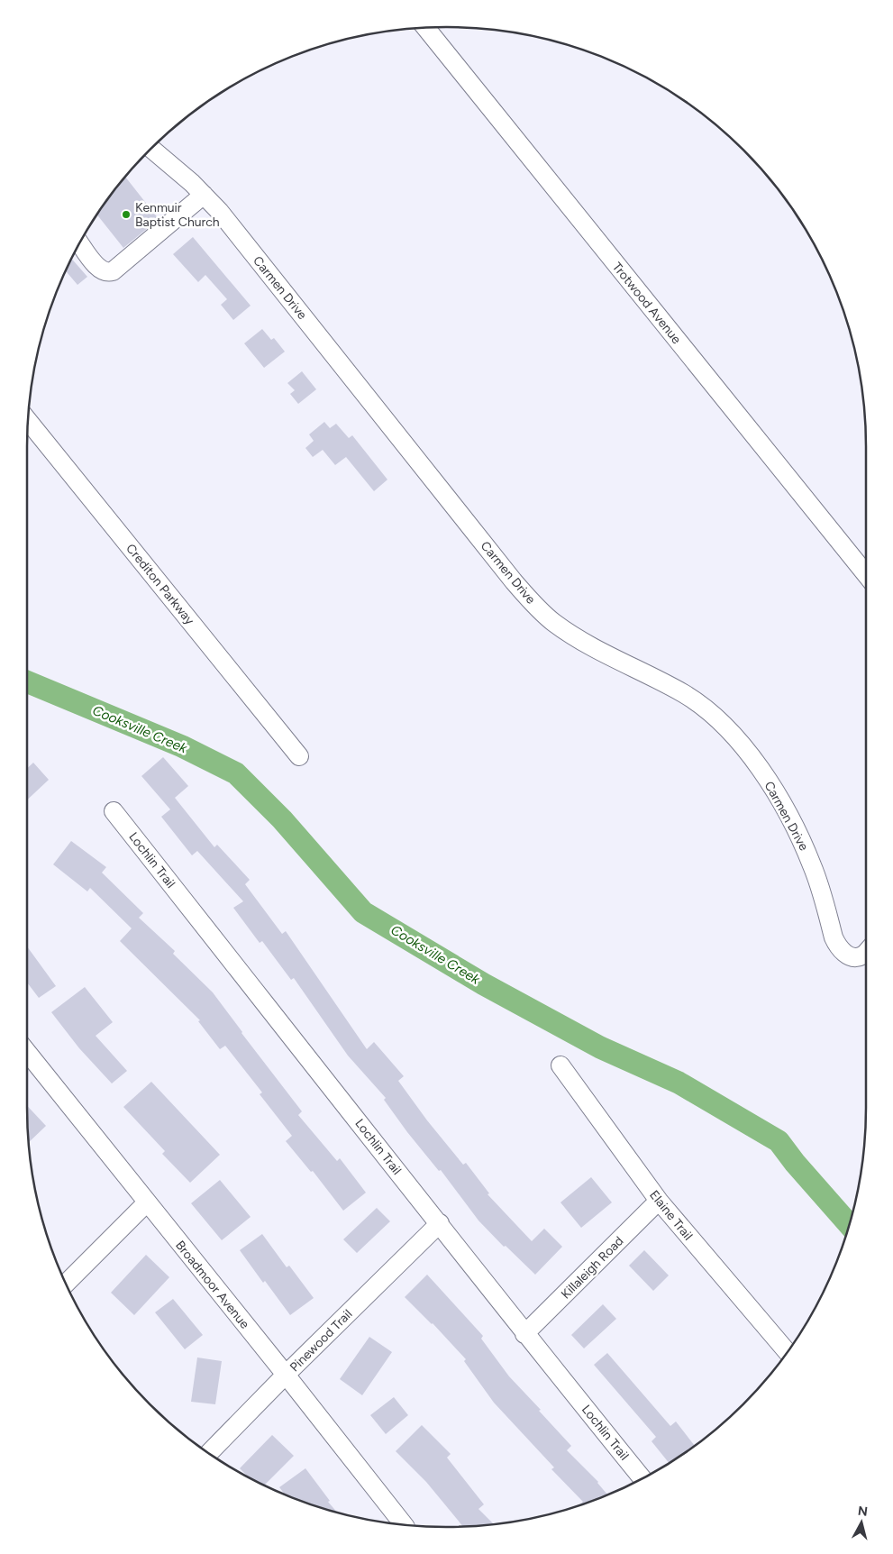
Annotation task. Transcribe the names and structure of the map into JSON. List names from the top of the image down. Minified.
{"streets":{"street":["Carmen Drive","Trotwood Avenue","Crediton Parkway","Lochlin Trail","Elaine Trail","Killaleigh Road","Broadmoor Avenue","Pinewood Trail"]},"crossings":[["Lochlin Trail","Killaleigh Road"],["Lochlin Trail","Pinewood Trail"],["Elaine Trail","Killaleigh Road"],["Broadmoor Avenue","Pinewood Trail"]],"water":["Cooksville Creek"],"places":["Kenmuir Baptist Church"],"north":"top"}
